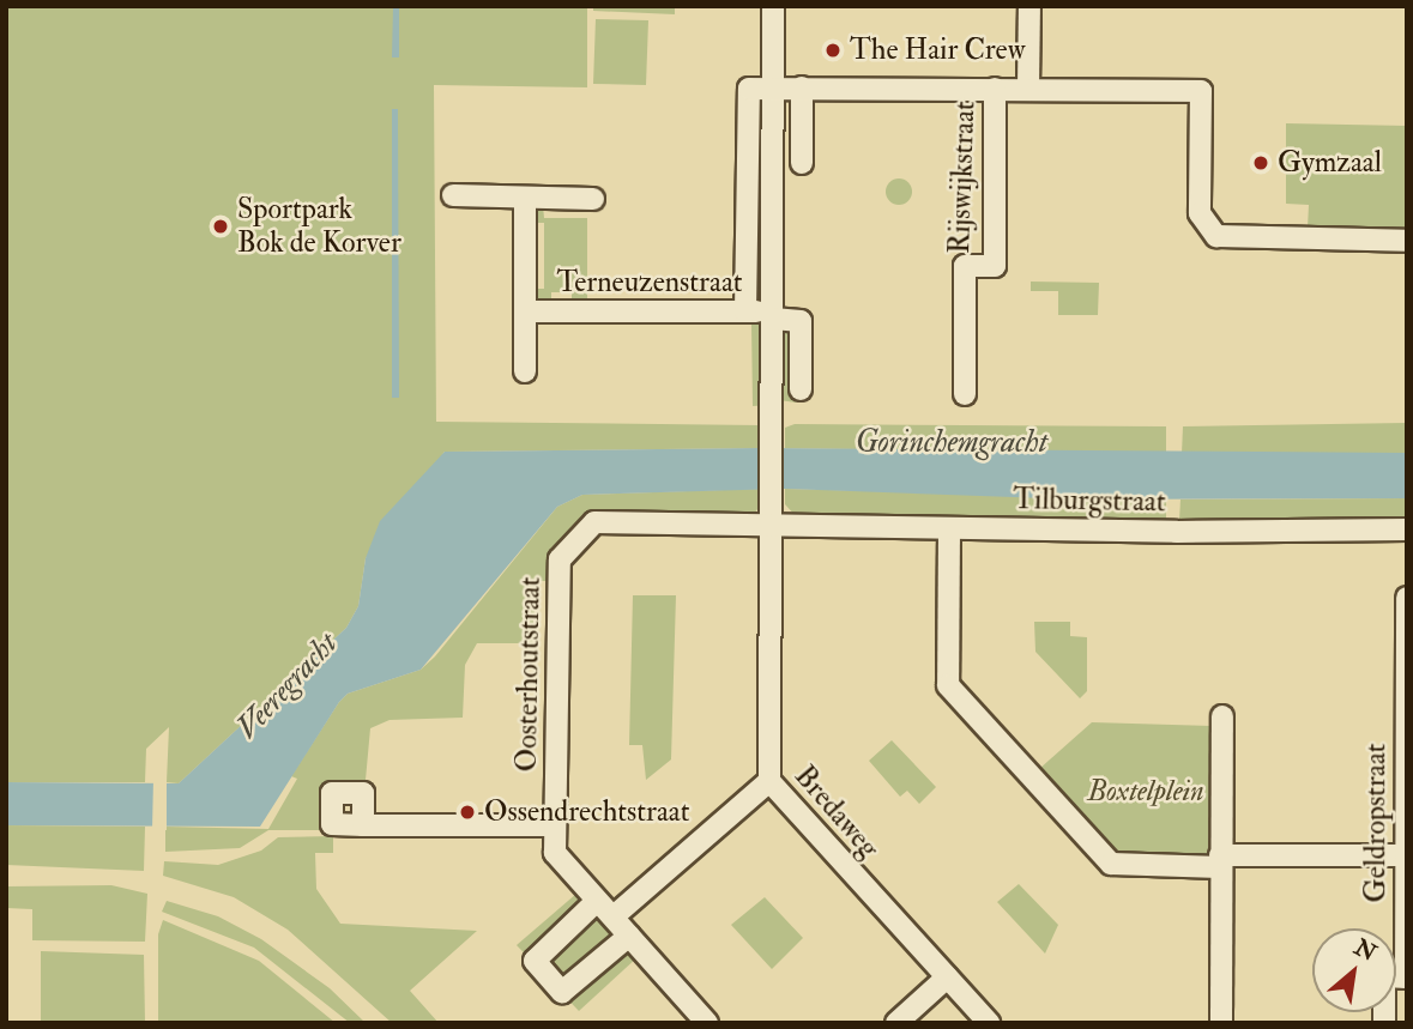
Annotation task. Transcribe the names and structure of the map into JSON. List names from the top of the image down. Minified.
{"streets":{"street":["Rijswijkstraat","Terneuzenstraat","Tilburgstraat","Oosterhoutstraat","Bredaweg","Geldropstraat"]},"crossings":[["Terneuzenstraat","Bredaweg"],["Tilburgstraat","Oosterhoutstraat"],["Tilburgstraat","Bredaweg"],["Oosterhoutstraat","Bredaweg"]],"water":["Gorinchemgracht","Veeregracht"],"parks":["Boxtelplein"],"places":["The Hair Crew","Gymzaal","Sportpark Bok de Korver","Ossendrechtstraat"],"north":"top right"}
